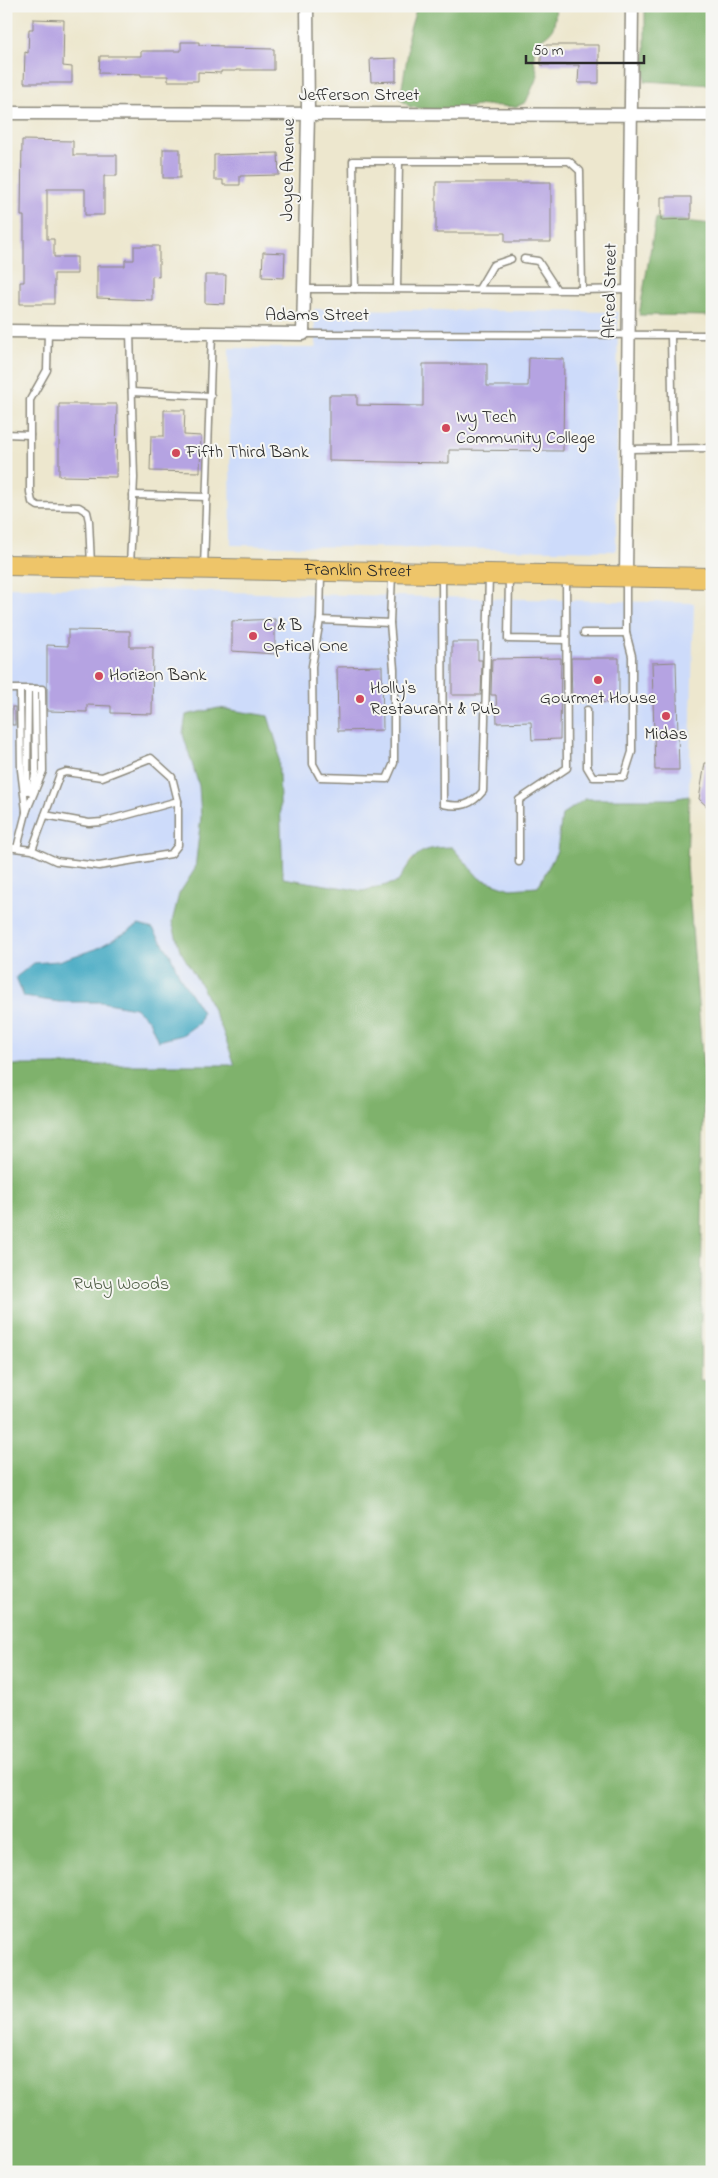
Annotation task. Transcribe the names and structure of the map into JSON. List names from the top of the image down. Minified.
{"streets":{"main road":["Franklin Street"],"street":["Jefferson Street","Joyce Avenue","Alfred Street","Adams Street"]},"crossings":[["Jefferson Street","Joyce Avenue"],["Jefferson Street","Alfred Street"],["Joyce Avenue","Adams Street"],["Alfred Street","Adams Street"],["Alfred Street","Franklin Street"]],"parks":["Ruby Woods"],"places":["Ivy Tech Community College","Fifth Third Bank","C & B Optical One","Horizon Bank","Gourmet House","Holly's Restaurant & Pub","Midas"],"scale_bar":"50 m"}
